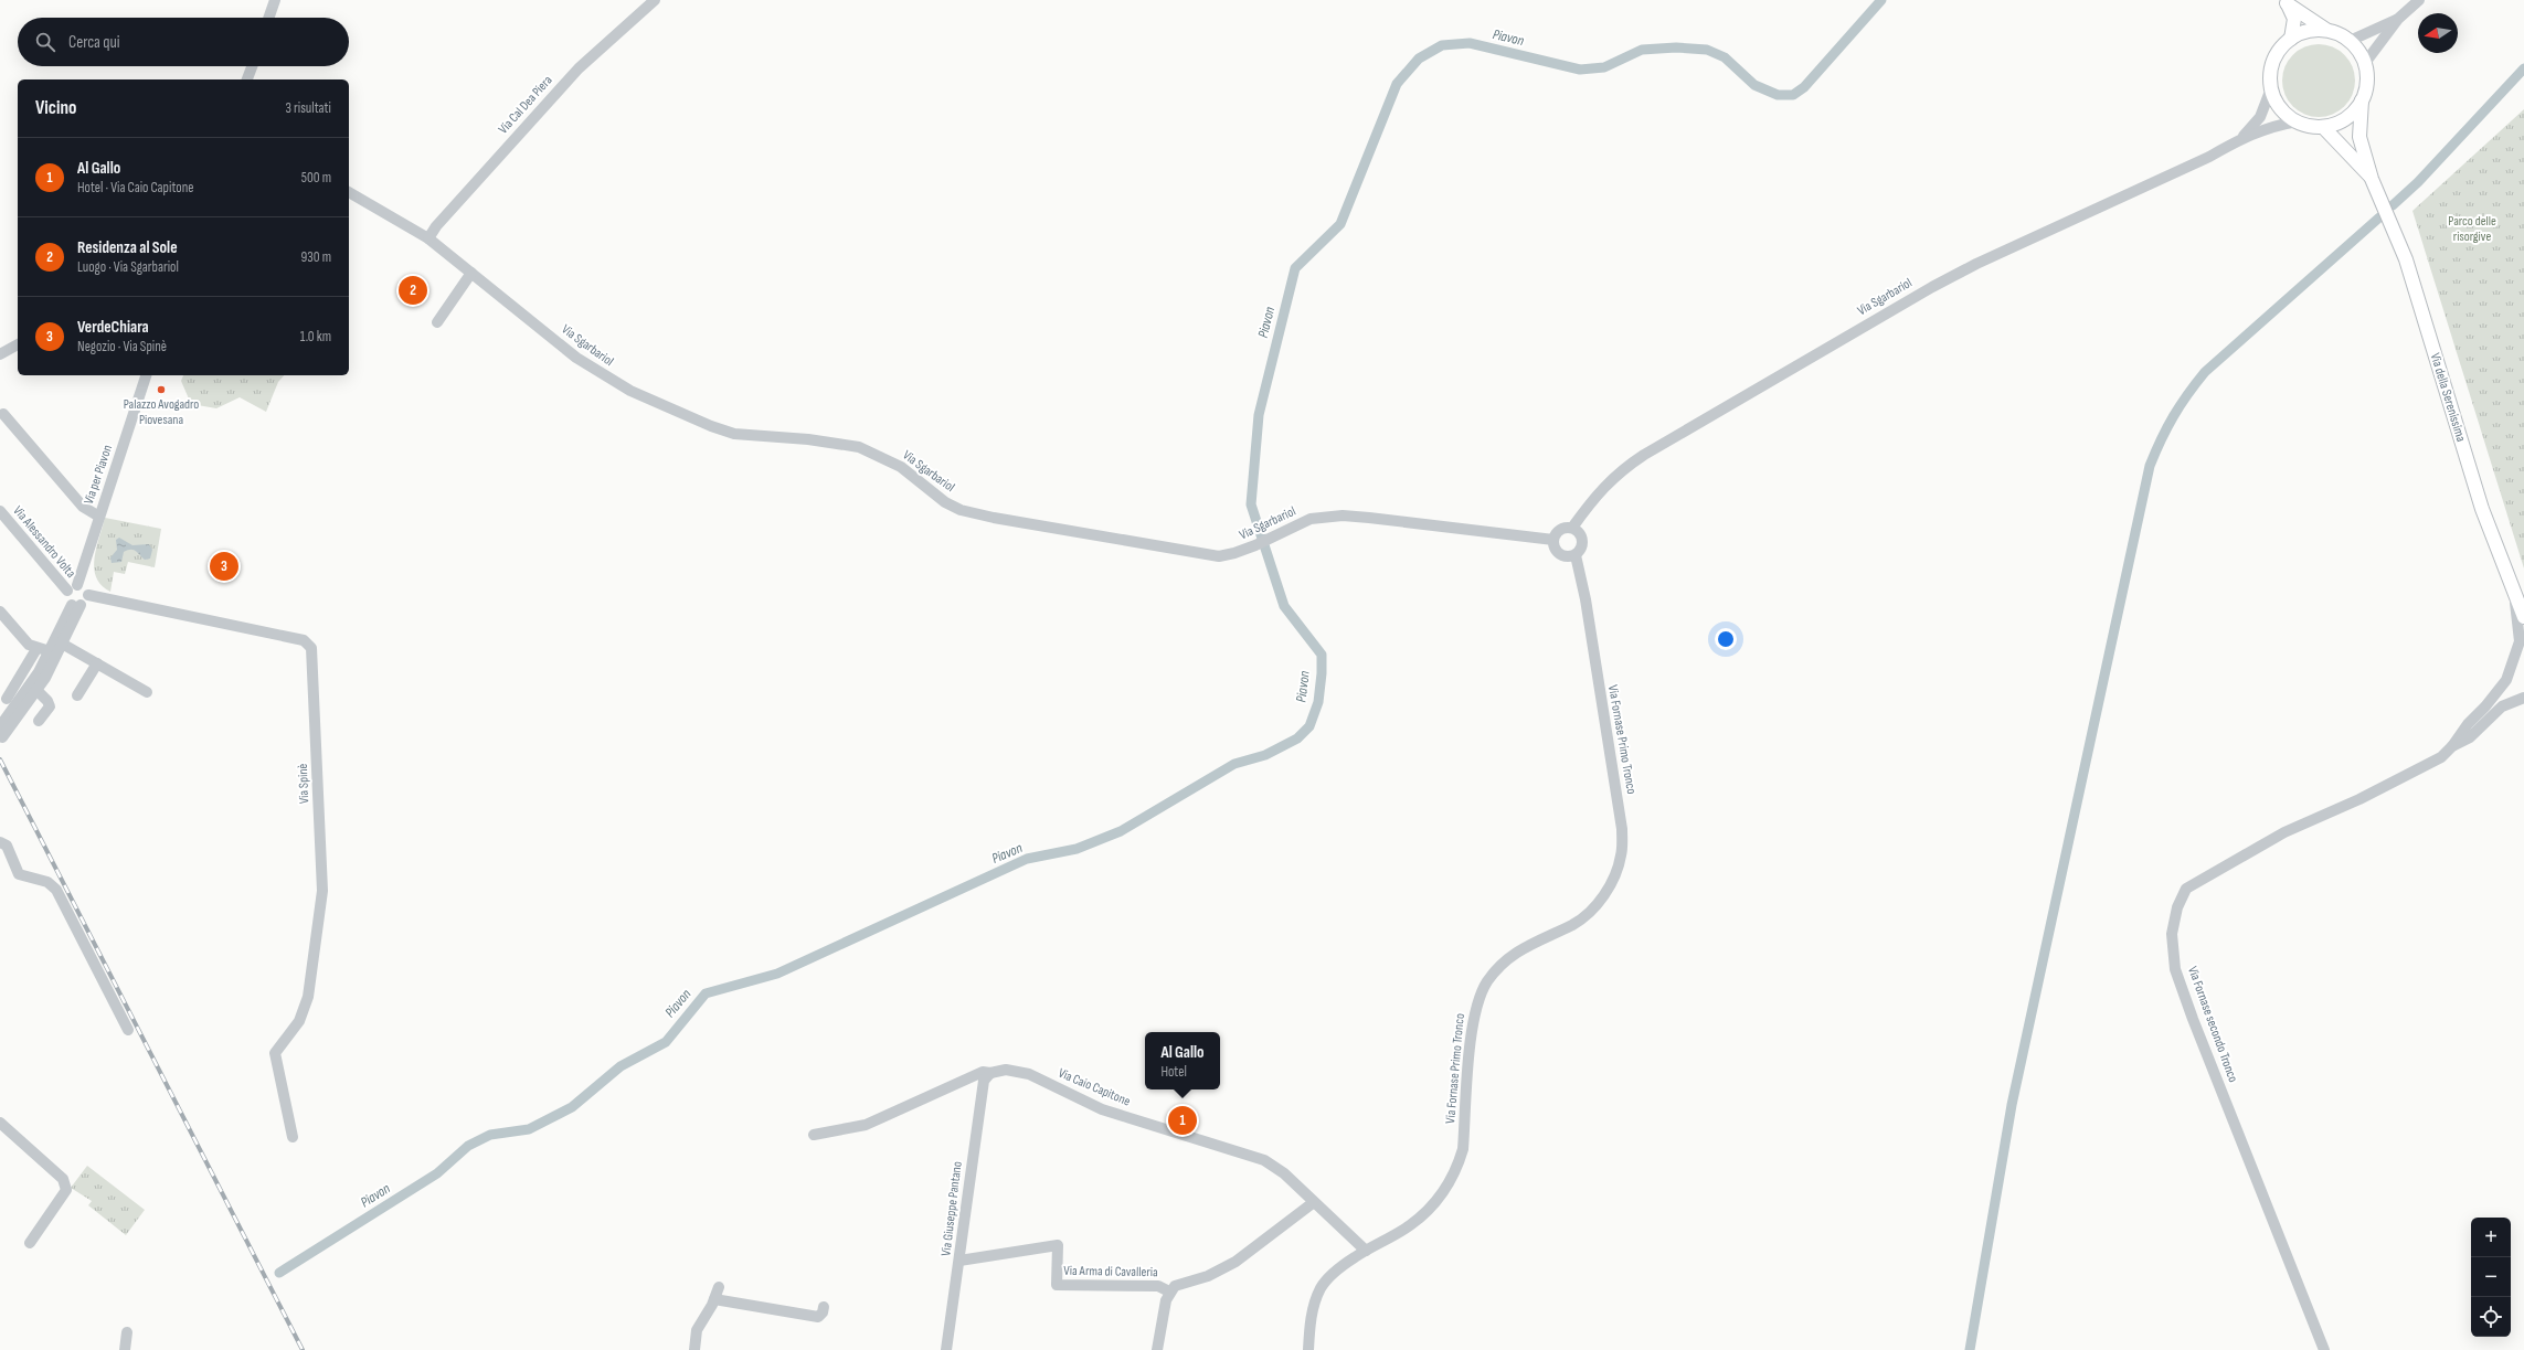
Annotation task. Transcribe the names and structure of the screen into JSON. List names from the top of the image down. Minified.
{"streets":{"main road":["Via della Serenissima"],"street":["Via Cal Dea Piera","Via Sgarbariol","Via per Piavon","Via Alessandro Volta","Via Fornase Primo Tronco","Via Spinè","Via Fornase secondo Tronco","Via Caio Capitone","Via Giuseppe Pantano","Via Arma di Cavalleria"]},"crossings":[["Via Cal Dea Piera","Via Sgarbariol"],["Via Sgarbariol","Via della Serenissima"],["Via Sgarbariol","Via Fornase Primo Tronco"],["Via della Serenissima","Via Fornase secondo Tronco"],["Via per Piavon","Via Alessandro Volta"],["Via per Piavon","Via Spinè"],["Via Alessandro Volta","Via Spinè"],["Via Fornase Primo Tronco","Via Caio Capitone"],["Via Caio Capitone","Via Giuseppe Pantano"],["Via Caio Capitone","Via Arma di Cavalleria"],["Via Giuseppe Pantano","Via Arma di Cavalleria"]],"water":["Piavon"],"parks":["Parco delle risorgive"],"places":["Palazzo Avogadro Piovesana"],"north":"left","page":{"search":"Cerca qui","heading":["Vicino","3 risultati"],"list":[{"mark":"1","name":"Al Gallo","note":"Hotel · Via Caio Capitone","value":"500 m"},{"mark":"2","name":"Residenza al Sole","note":"Luogo · Via Sgarbariol","value":"930 m"},{"mark":"3","name":"VerdeChiara","note":"Negozio · Via Spinè","value":"1.0 km"}],"pins":["2","3","1"],"popup":["Al Gallo","Hotel"],"map_buttons":["+","−"]}}
